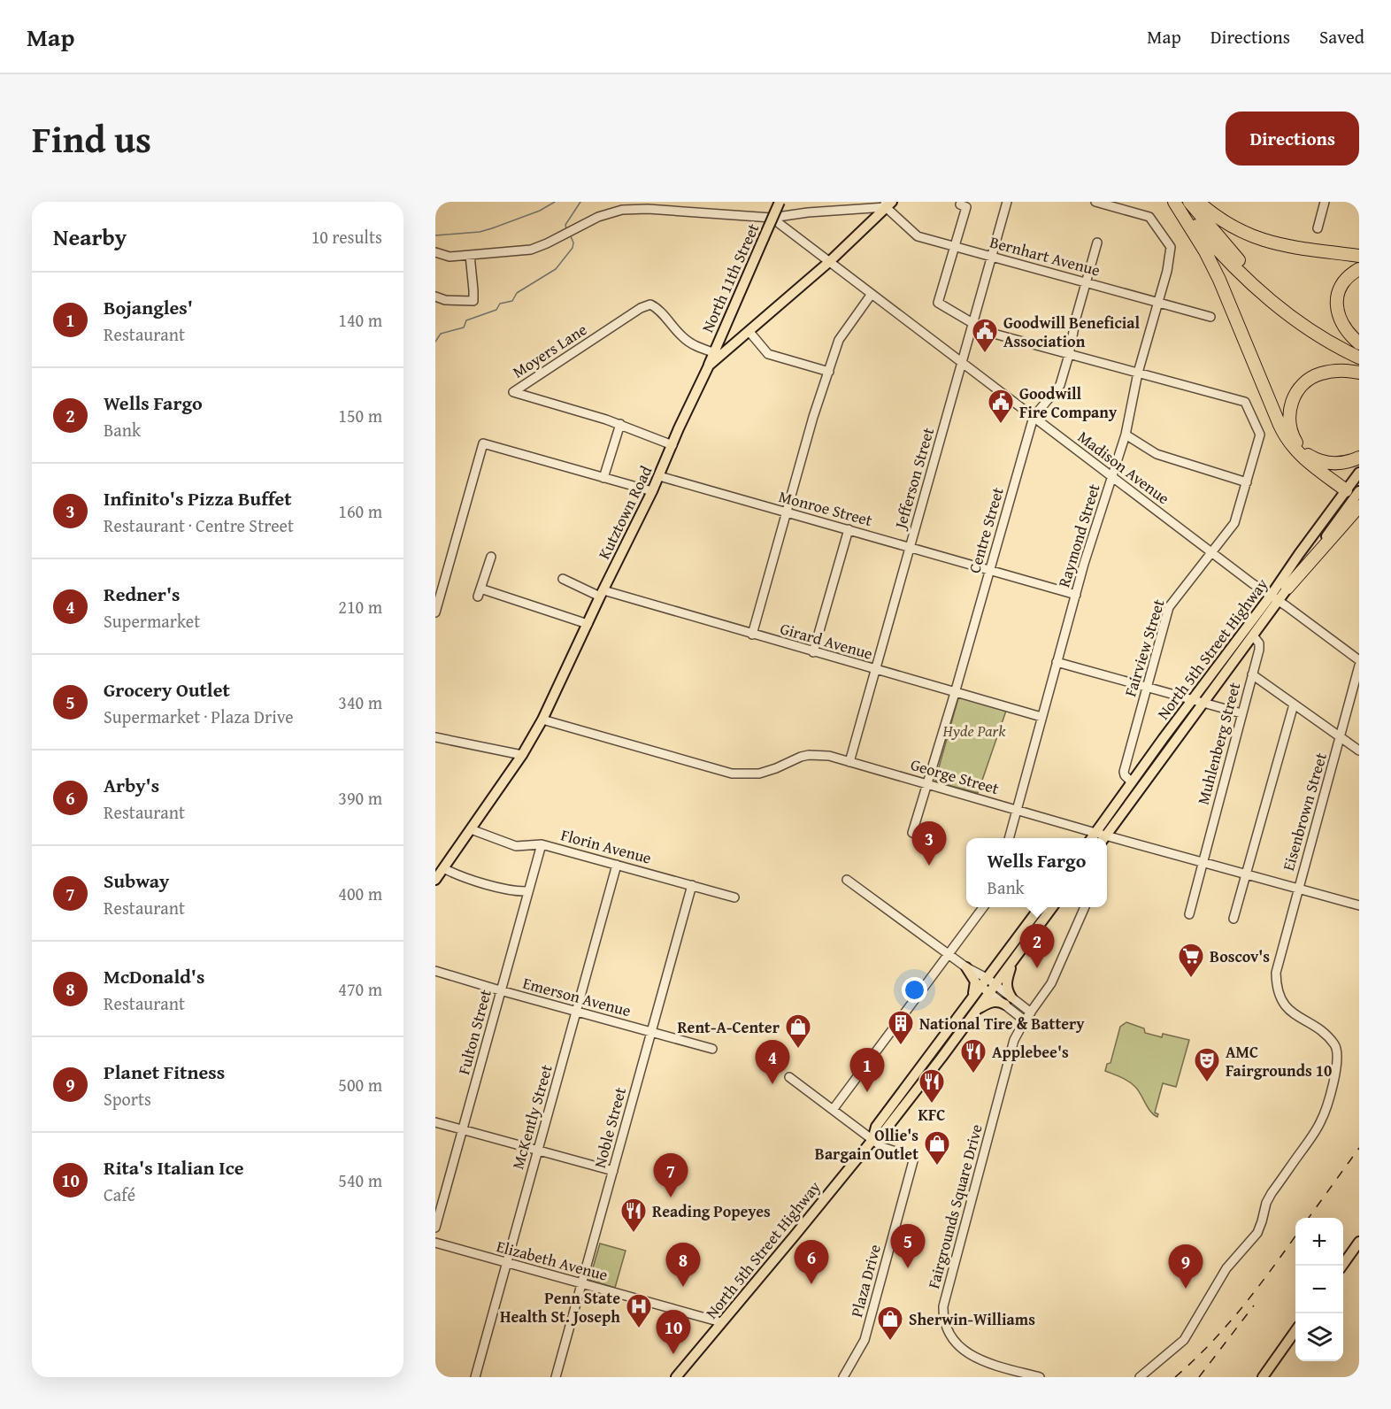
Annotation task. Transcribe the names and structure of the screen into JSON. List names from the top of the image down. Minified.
{"streets":{"main road":["North 11th Street","Kutztown Road","North 5th Street Highway"],"street":["Bernhart Avenue","Moyers Lane","Madison Avenue","Jefferson Street","Monroe Street","Centre Street","Raymond Street","Girard Avenue","Fairview Street","Muhlenberg Street","George Street","Eisenbrown Street","Florin Avenue","Emerson Avenue","Fulton Street","McKently Street","Noble Street","Fairgrounds Square Drive","Elizabeth Avenue","Plaza Drive"]},"crossings":[["Bernhart Avenue","Jefferson Street"],["Bernhart Avenue","Kutztown Road"],["Bernhart Avenue","Centre Street"],["Bernhart Avenue","Raymond Street"],["Bernhart Avenue","Fairview Street"],["North 11th Street","Moyers Lane"],["North 11th Street","Kutztown Road"],["Moyers Lane","Kutztown Road"],["Madison Avenue","Jefferson Street"],["Madison Avenue","Kutztown Road"],["Madison Avenue","Centre Street"],["Madison Avenue","Raymond Street"],["Madison Avenue","Fairview Street"],["Madison Avenue","North 5th Street Highway"],["Jefferson Street","Monroe Street"],["Jefferson Street","Girard Avenue"],["Jefferson Street","Fairview Street"],["Jefferson Street","George Street"],["Monroe Street","Kutztown Road"],["Monroe Street","Centre Street"],["Monroe Street","Raymond Street"],["Kutztown Road","Girard Avenue"],["Kutztown Road","George Street"],["Kutztown Road","Florin Avenue"],["Centre Street","Girard Avenue"],["Centre Street","Fairview Street"],["Centre Street","George Street"],["Raymond Street","Girard Avenue"],["Raymond Street","Fairview Street"],["Raymond Street","George Street"],["Fairview Street","North 5th Street Highway"],["North 5th Street Highway","Muhlenberg Street"],["North 5th Street Highway","George Street"],["North 5th Street Highway","Elizabeth Avenue"],["North 5th Street Highway","Plaza Drive"],["Muhlenberg Street","George Street"],["George Street","Eisenbrown Street"],["Florin Avenue","Fulton Street"],["Florin Avenue","McKently Street"],["Florin Avenue","Noble Street"],["Emerson Avenue","Fulton Street"],["Emerson Avenue","McKently Street"],["Emerson Avenue","Noble Street"],["McKently Street","Elizabeth Avenue"],["Noble Street","Elizabeth Avenue"]],"parks":["Hyde Park"],"places":{"public building":["Goodwill Beneficial Association","Goodwill Fire Company"],"supermarket":["Boscov's"],"building":["National Tire & Battery"],"shop":["Rent-A-Center","Ollie's Bargain Outlet","Sherwin-Williams"],"restaurant":["Applebee's","KFC","Reading Popeyes"],"theatre":["AMC Fairgrounds 10"],"hospital":["Penn State Health St. Joseph"]},"page":{"header":"Map","nav":["Map","Directions","Saved"],"title":"Find us","buttons":"Directions","heading":["Nearby","10 results"],"list":[{"mark":"1","name":"Bojangles'","note":"Restaurant","value":"140 m"},{"mark":"2","name":"Wells Fargo","note":"Bank","value":"150 m"},{"mark":"3","name":"Infinito's Pizza Buffet","note":"Restaurant · Centre Street","value":"160 m"},{"mark":"4","name":"Redner's","note":"Supermarket","value":"210 m"},{"mark":"5","name":"Grocery Outlet","note":"Supermarket · Plaza Drive","value":"340 m"},{"mark":"6","name":"Arby's","note":"Restaurant","value":"390 m"},{"mark":"7","name":"Subway","note":"Restaurant","value":"400 m"},{"mark":"8","name":"McDonald's","note":"Restaurant","value":"470 m"},{"mark":"9","name":"Planet Fitness","note":"Sports","value":"500 m"},{"mark":"10","name":"Rita's Italian Ice","note":"Café","value":"540 m"}],"pins":["3","2","4","1","7","5","6","8","9","10"],"popup":["Wells Fargo","Bank"],"map_buttons":["+","−"]}}
